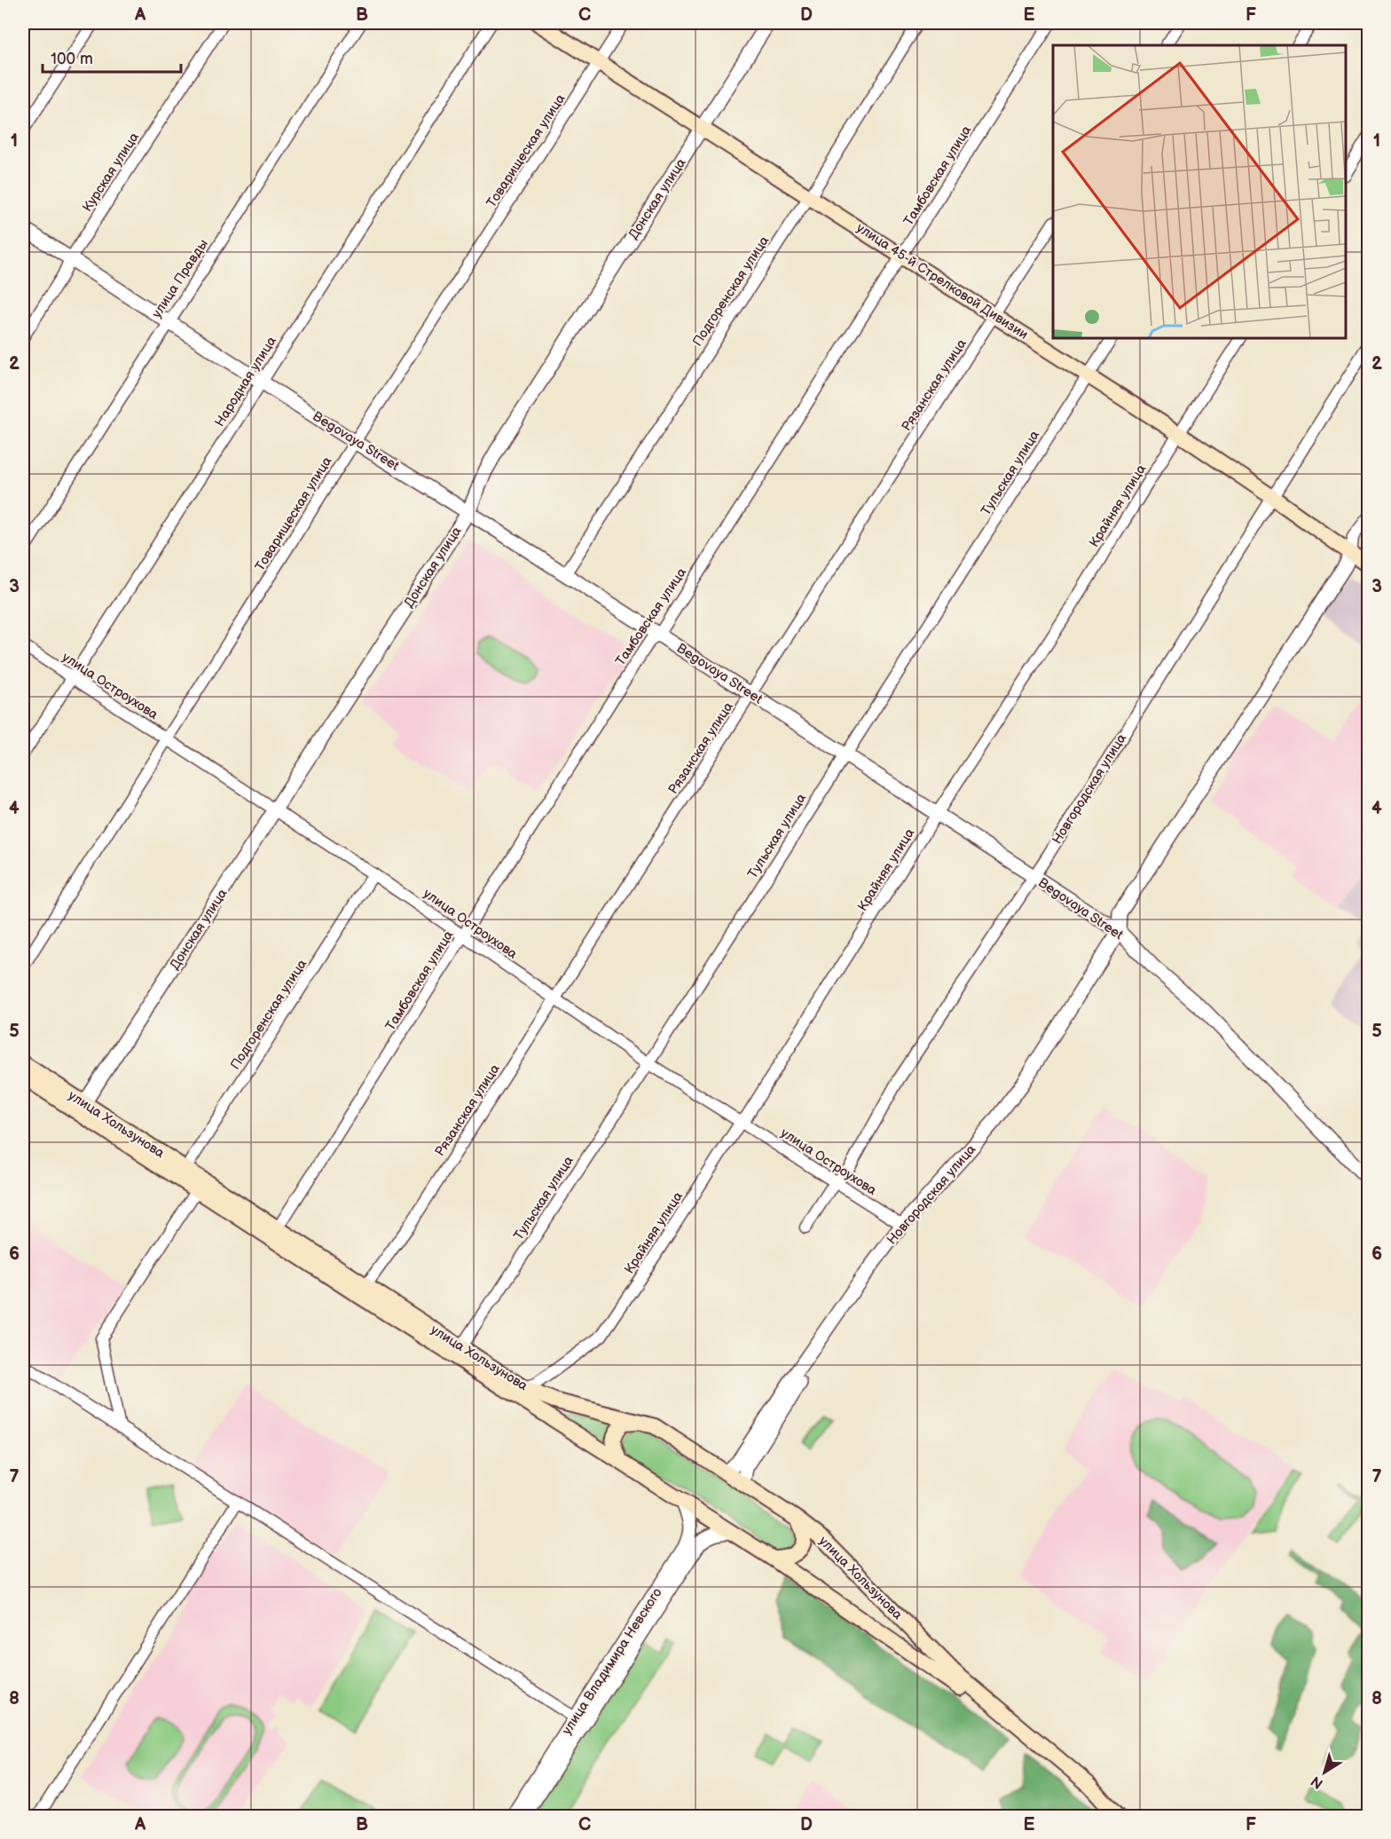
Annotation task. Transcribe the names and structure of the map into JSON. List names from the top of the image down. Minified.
{"streets":{"main road":["улица 45-й Стрелковой Дивизии","улица Хользунова"],"street":["Товарищеская улица","Курская улица","Тамбовская улица","Донская улица","улица Правды","Подгоренская улица","Народная улица","Рязанская улица","Begovaya Street","Тульская улица","Крайняя улица","улица Остроухова","Новгородская улица","улица Владимира Невского"]},"crossings":[["Товарищеская улица","улица 45-й Стрелковой Дивизии"],["Товарищеская улица","Begovaya Street"],["Товарищеская улица","улица Остроухова"],["Курская улица","Begovaya Street"],["Тамбовская улица","улица 45-й Стрелковой Дивизии"],["Тамбовская улица","Begovaya Street"],["Тамбовская улица","улица Остроухова"],["Тамбовская улица","улица Хользунова"],["Донская улица","улица 45-й Стрелковой Дивизии"],["Донская улица","Begovaya Street"],["Донская улица","улица Остроухова"],["Донская улица","улица Хользунова"],["улица Правды","Begovaya Street"],["улица 45-й Стрелковой Дивизии","Подгоренская улица"],["улица 45-й Стрелковой Дивизии","Рязанская улица"],["улица 45-й Стрелковой Дивизии","Тульская улица"],["улица 45-й Стрелковой Дивизии","Крайняя улица"],["улица 45-й Стрелковой Дивизии","Новгородская улица"],["Подгоренская улица","Begovaya Street"],["Подгоренская улица","улица Остроухова"],["Подгоренская улица","улица Хользунова"],["Народная улица","Begovaya Street"],["Народная улица","улица Остроухова"],["Рязанская улица","Begovaya Street"],["Рязанская улица","улица Остроухова"],["Рязанская улица","улица Хользунова"],["Begovaya Street","Тульская улица"],["Begovaya Street","Крайняя улица"],["Begovaya Street","Новгородская улица"],["Тульская улица","улица Остроухова"],["Тульская улица","улица Хользунова"],["Крайняя улица","улица Остроухова"],["Крайняя улица","улица Хользунова"],["улица Остроухова","Новгородская улица"],["Новгородская улица","улица Хользунова"],["улица Хользунова","улица Владимира Невского"]],"scale_bar":"100 m","north":"bottom left","grid":{"columns":["A","B","C","D","E","F"],"rows":["1","2","3","4","5","6","7","8"]}}
